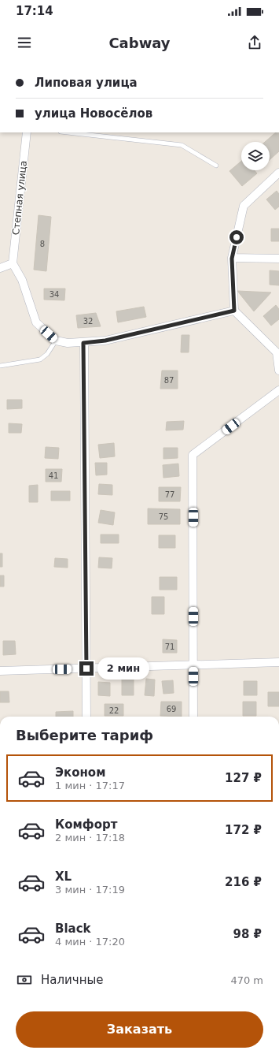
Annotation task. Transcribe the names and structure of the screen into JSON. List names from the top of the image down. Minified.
{"streets":{"street":["Степная улица"]},"house_numbers":["8","34","32","87","41","77","75","71","69","22"],"page":{"status":"17:14","header":"Cabway","banner":["Липовая улица","улица Новосёлов"],"bubble":"2 мин","heading":"Выберите тариф","list":[{"name":"Эконом","note":"1 мин · 17:17","value":"127 ₽"},{"name":"Комфорт","note":"2 мин · 17:18","value":"172 ₽"},{"name":"XL","note":"3 мин · 17:19","value":"216 ₽"},{"name":"Black","note":"4 мин · 17:20","value":"98 ₽"}],"pay":["Наличные","470 m"],"buttons":"Заказать"}}
